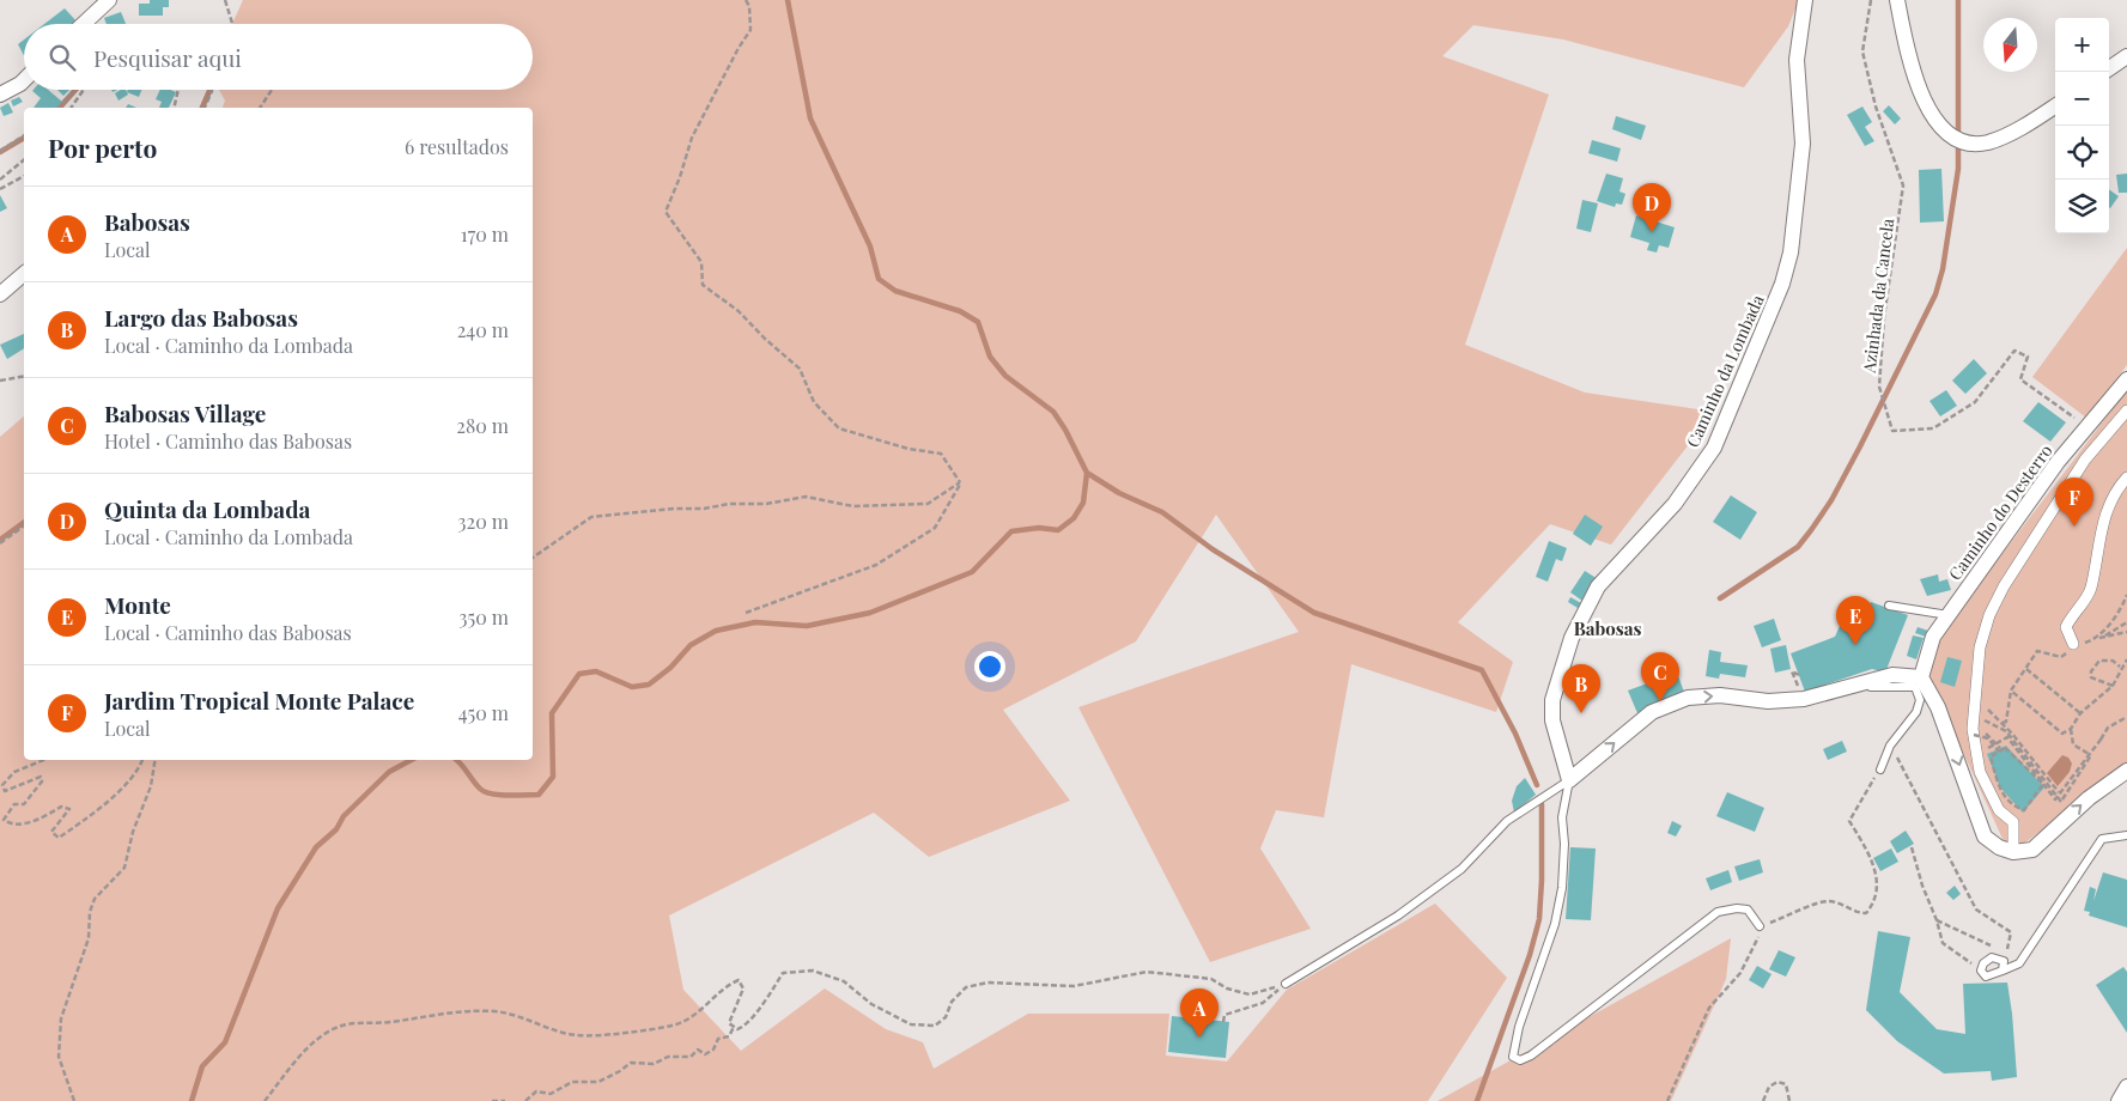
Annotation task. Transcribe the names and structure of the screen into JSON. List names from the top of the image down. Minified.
{"streets":{"street":["Caminho da Lombada","Caminho do Desterro"],"path":["Azinhada da Cancela"]},"crossings":[["Azinhada da Cancela","Caminho do Desterro"]],"districts":["Babosas"],"north":"bottom","page":{"map_buttons":["+","−"],"search":"Pesquisar aqui","heading":["Por perto","6 resultados"],"pins":["D","F","E","C","B","A"],"list":[{"mark":"A","name":"Babosas","note":"Local","value":"170 m"},{"mark":"B","name":"Largo das Babosas","note":"Local · Caminho da Lombada","value":"240 m"},{"mark":"C","name":"Babosas Village","note":"Hotel · Caminho das Babosas","value":"280 m"},{"mark":"D","name":"Quinta da Lombada","note":"Local · Caminho da Lombada","value":"320 m"},{"mark":"E","name":"Monte","note":"Local · Caminho das Babosas","value":"350 m"},{"mark":"F","name":"Jardim Tropical Monte Palace","note":"Local","value":"450 m"}]}}
